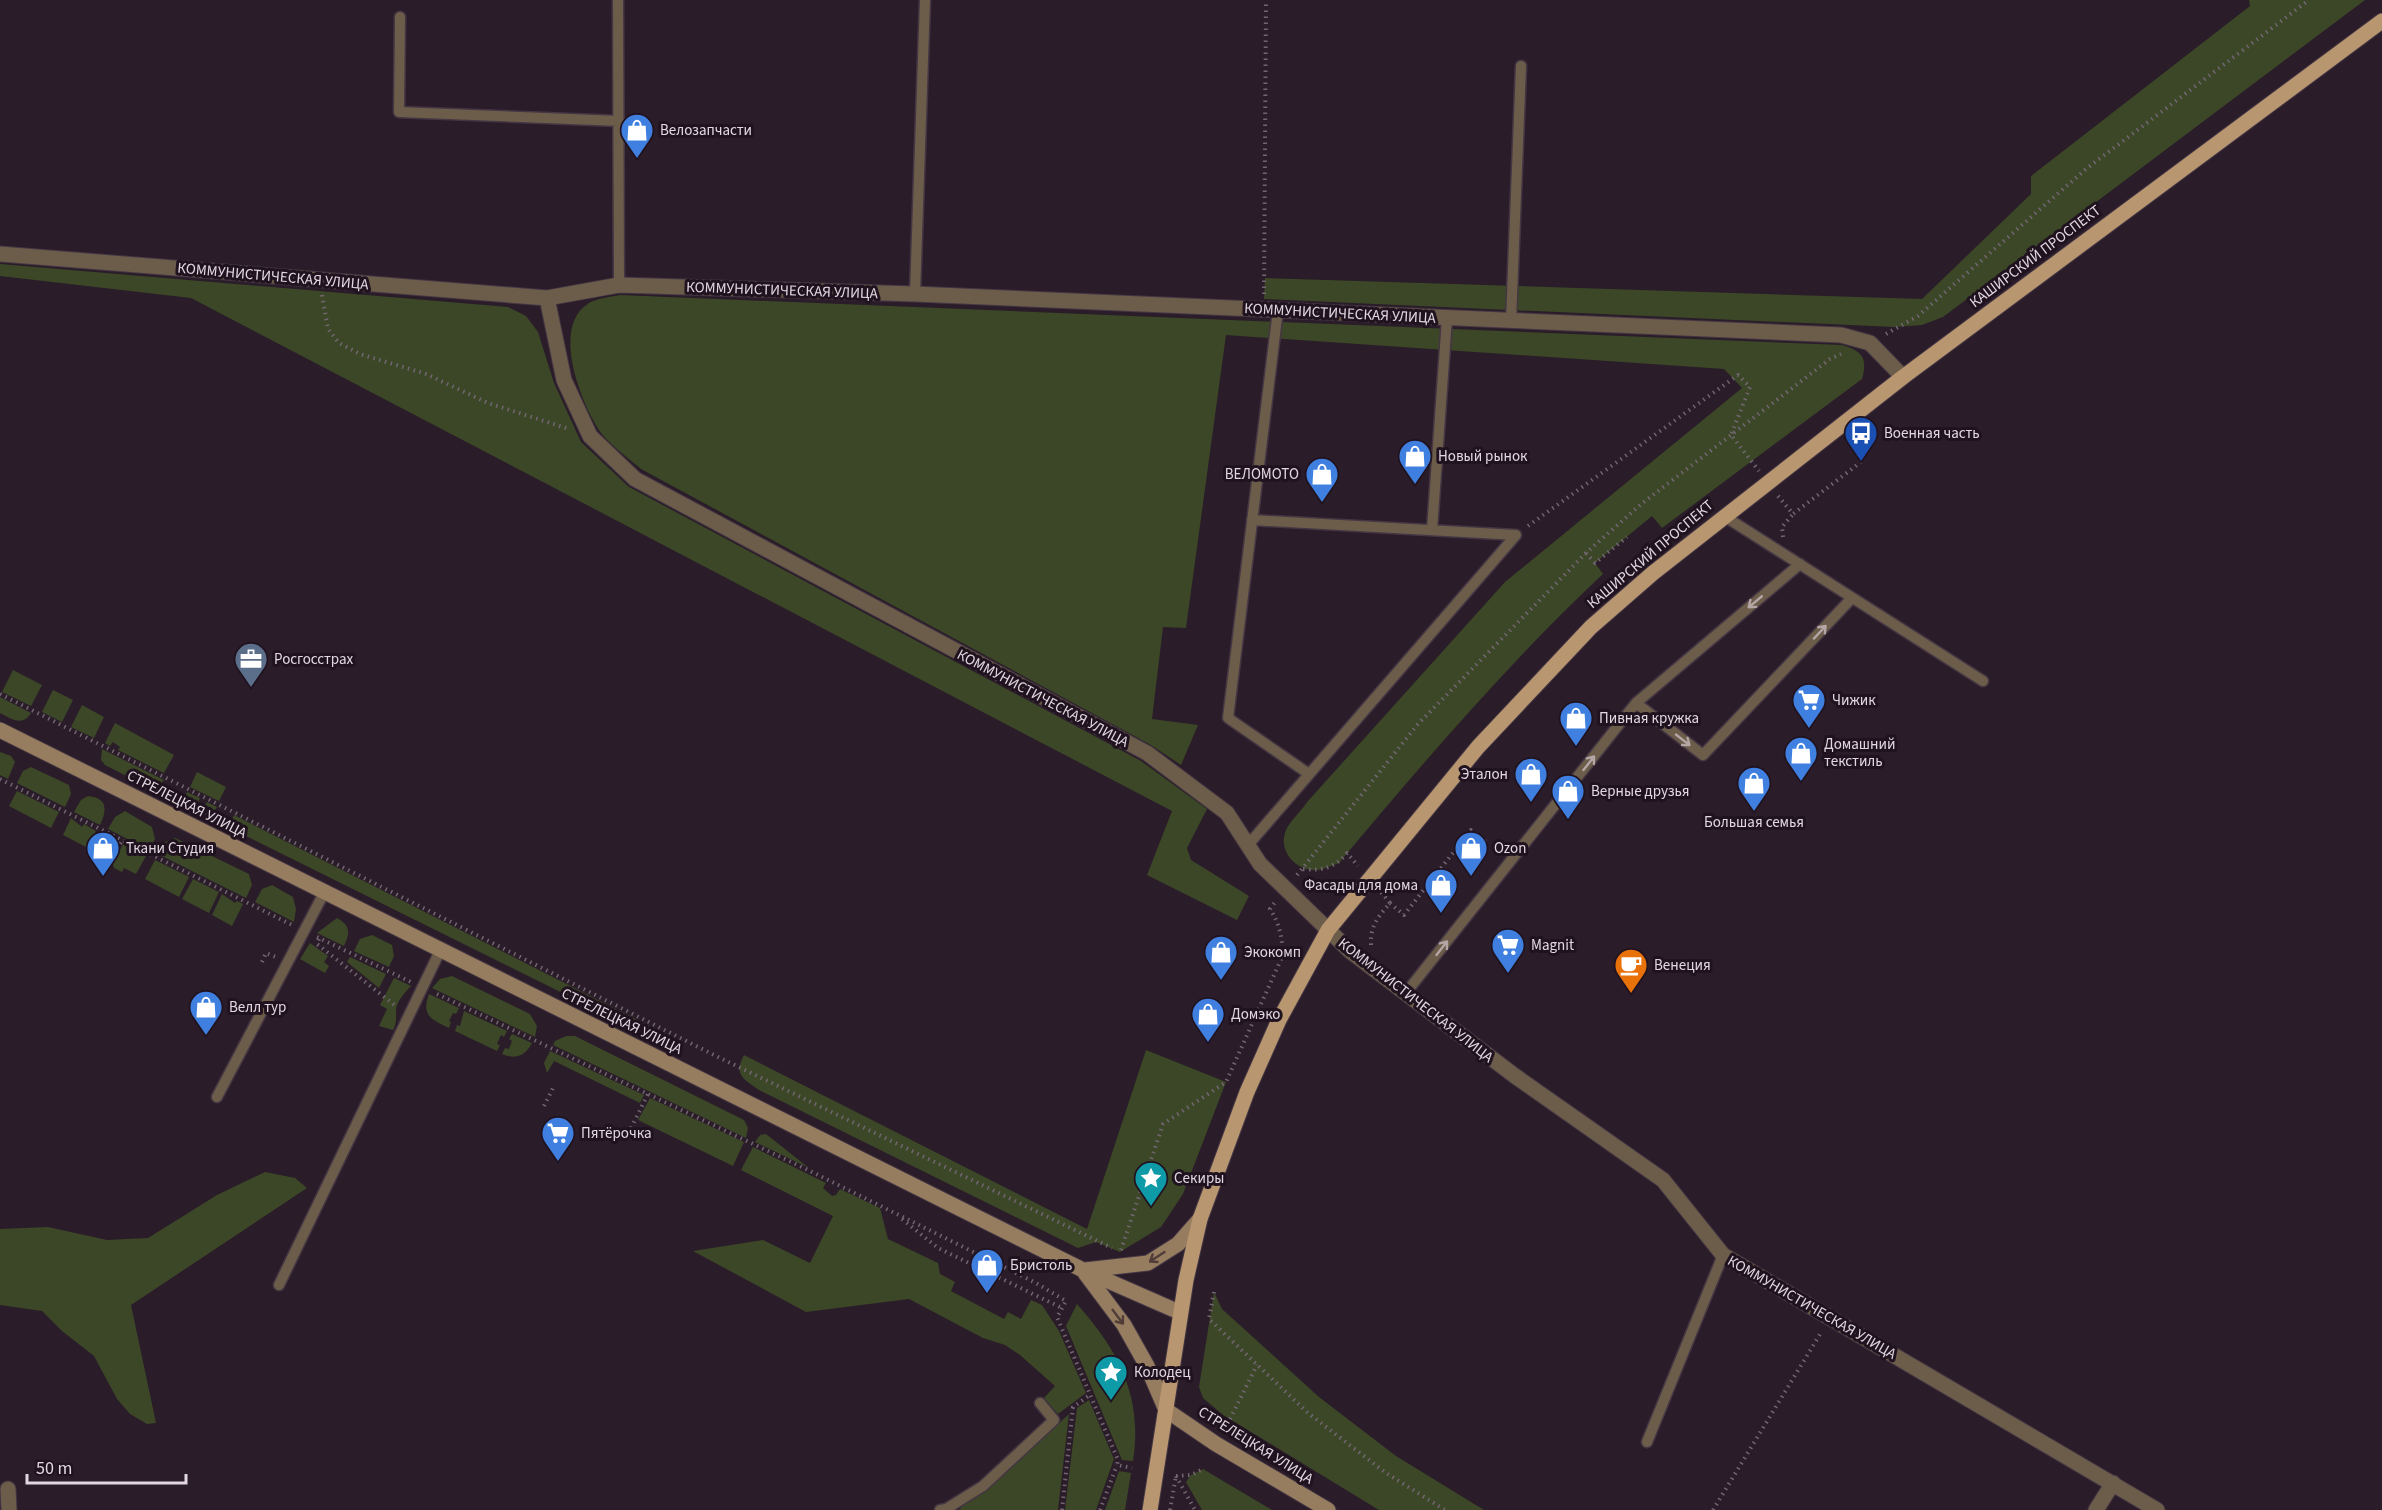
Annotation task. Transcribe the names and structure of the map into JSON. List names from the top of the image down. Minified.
{"streets":{"main road":["КАШИРСКИЙ ПРОСПЕКТ","СТРЕЛЕЦКАЯ УЛИЦА"],"street":["КОММУНИСТИЧЕСКАЯ УЛИЦА"]},"crossings":[["КАШИРСКИЙ ПРОСПЕКТ","КОММУНИСТИЧЕСКАЯ УЛИЦА"],["КАШИРСКИЙ ПРОСПЕКТ","СТРЕЛЕЦКАЯ УЛИЦА"]],"places":{"shop":["Велозапчасти","Новый рынок","ВЕЛОМОТО","Пивная кружка","Домашний текстиль","Эталон","Большая семья","Верные друзья","Ткани Студия","Ozon","Фасады для дома","Экокомп","Велл тур","Домэко","Бристоль"],"bus stop":["Военная часть"],"office":["Росгосстрах"],"supermarket":["Чижик","Magnit","Пятёрочка"],"cafe":["Венеция"],"place":["Секиры","Колодец"]},"scale_bar":"50 m"}
